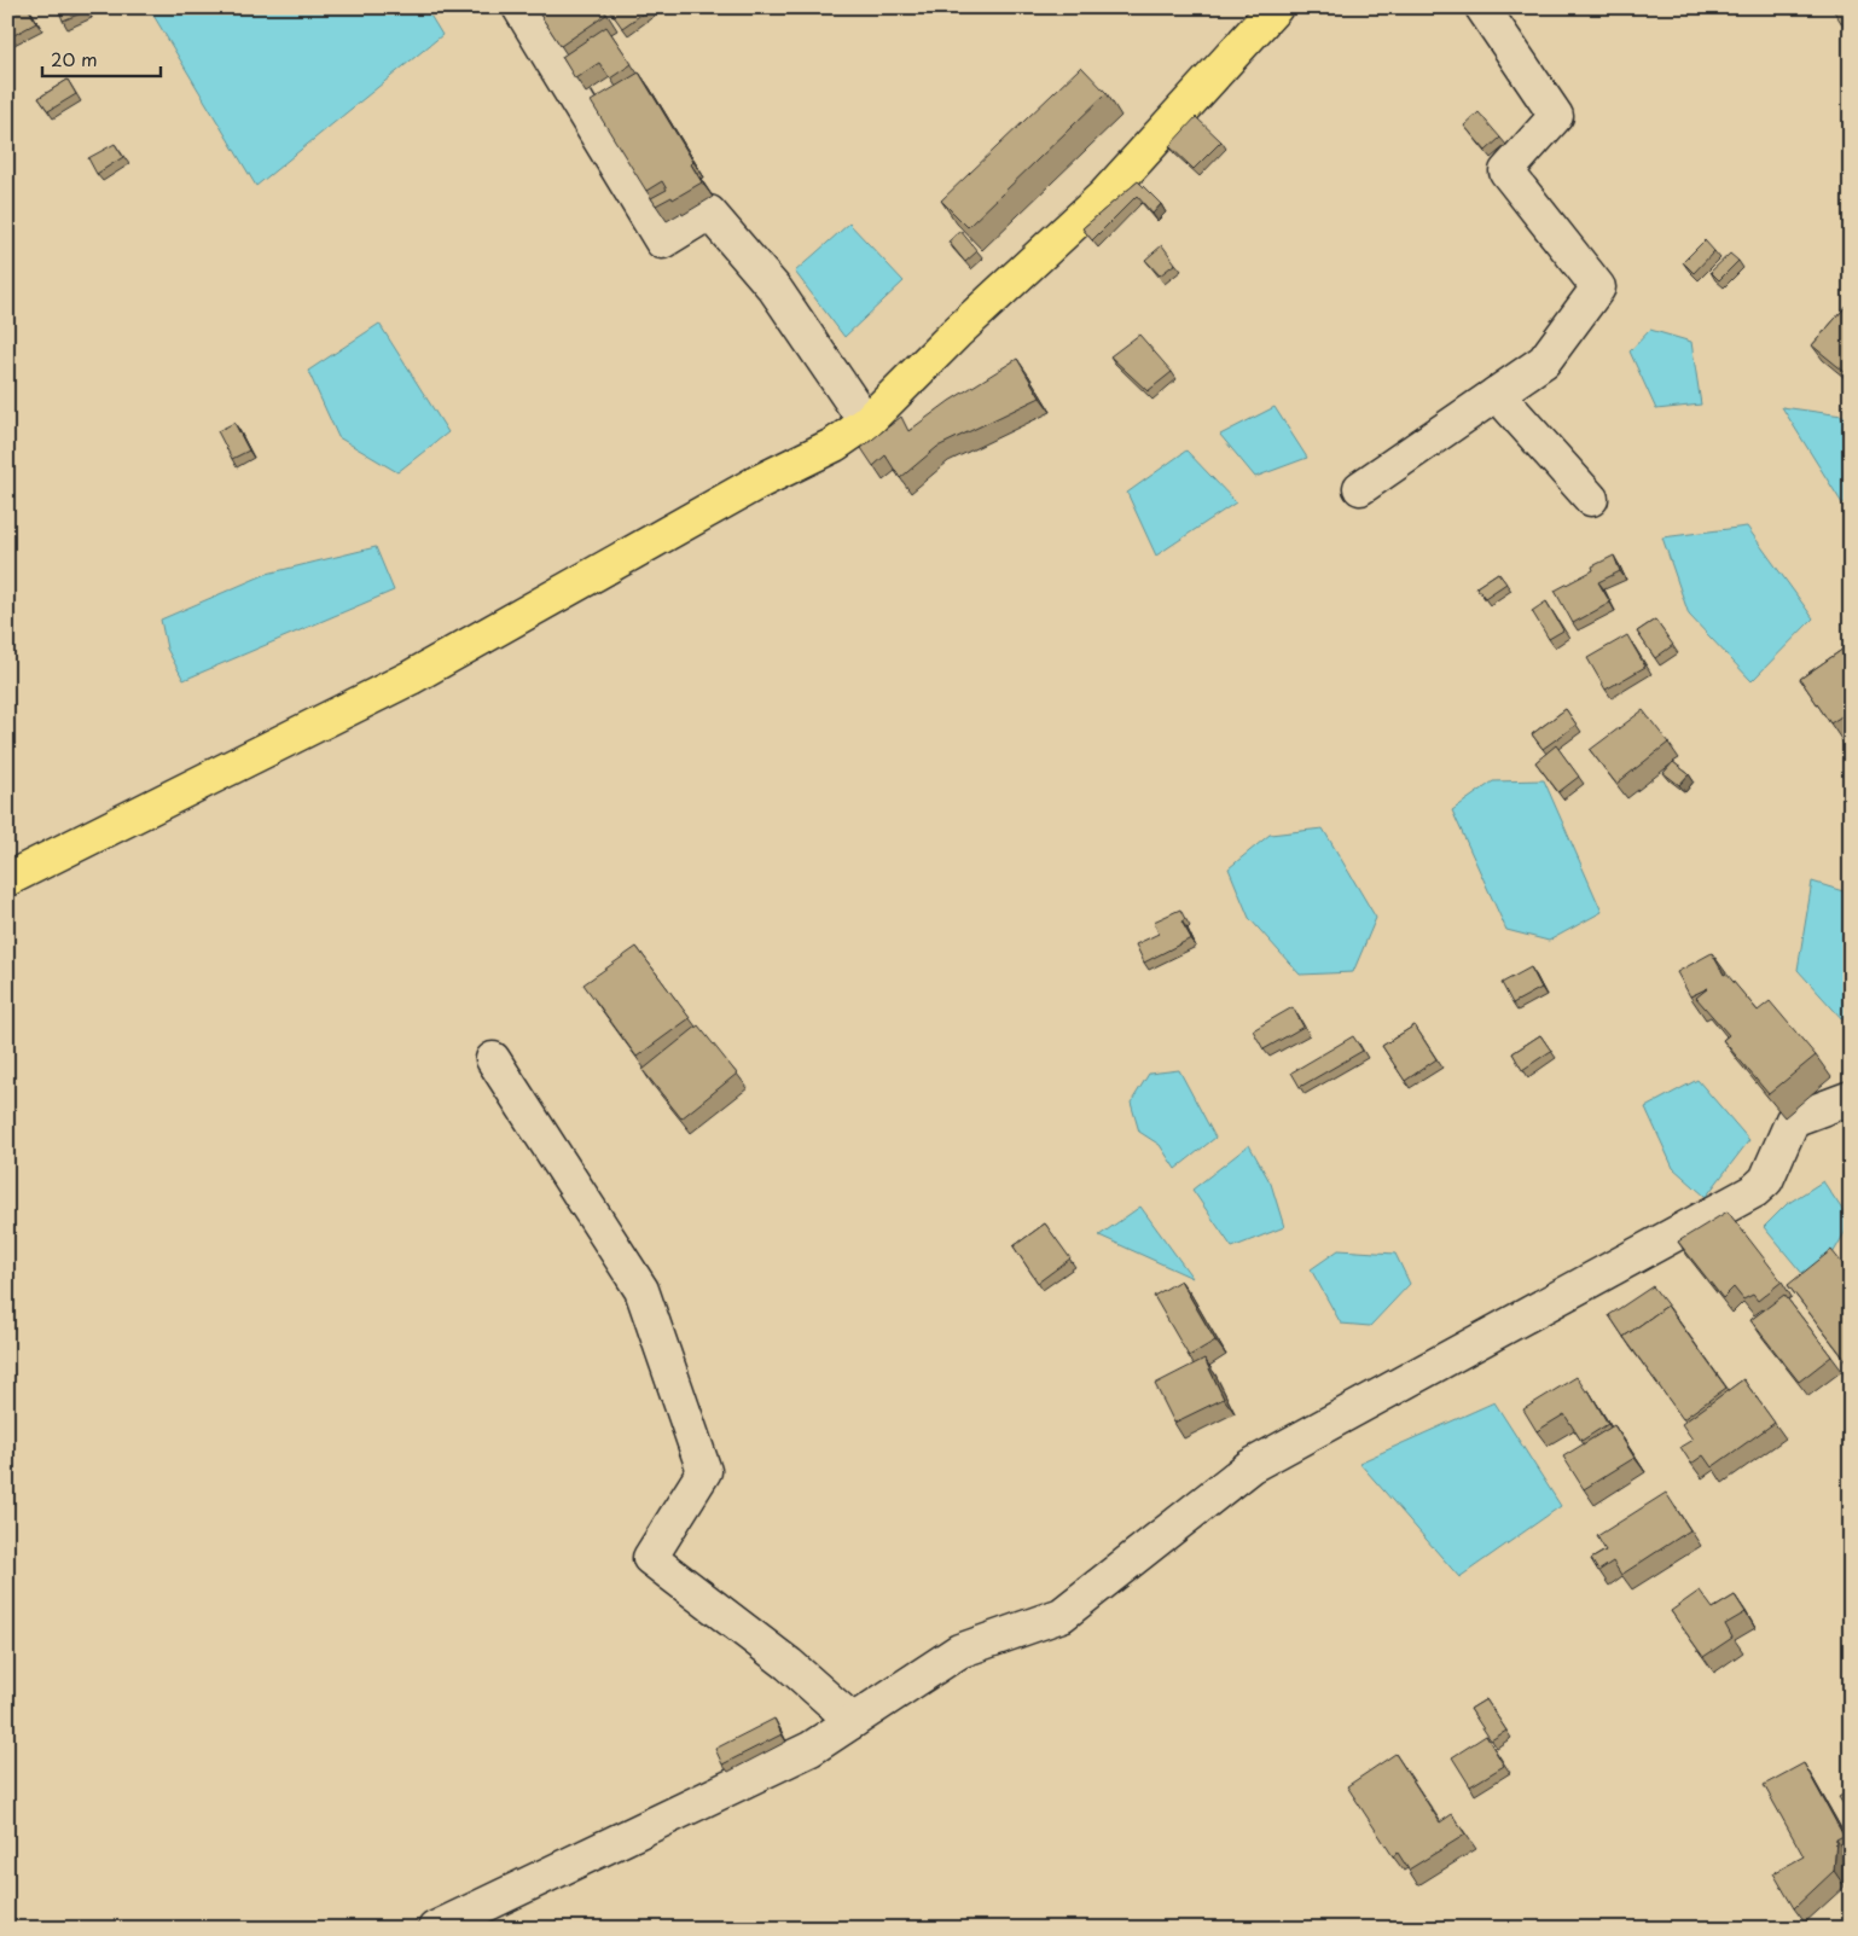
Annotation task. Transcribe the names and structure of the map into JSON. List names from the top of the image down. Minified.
{"scale_bar":"20 m"}
